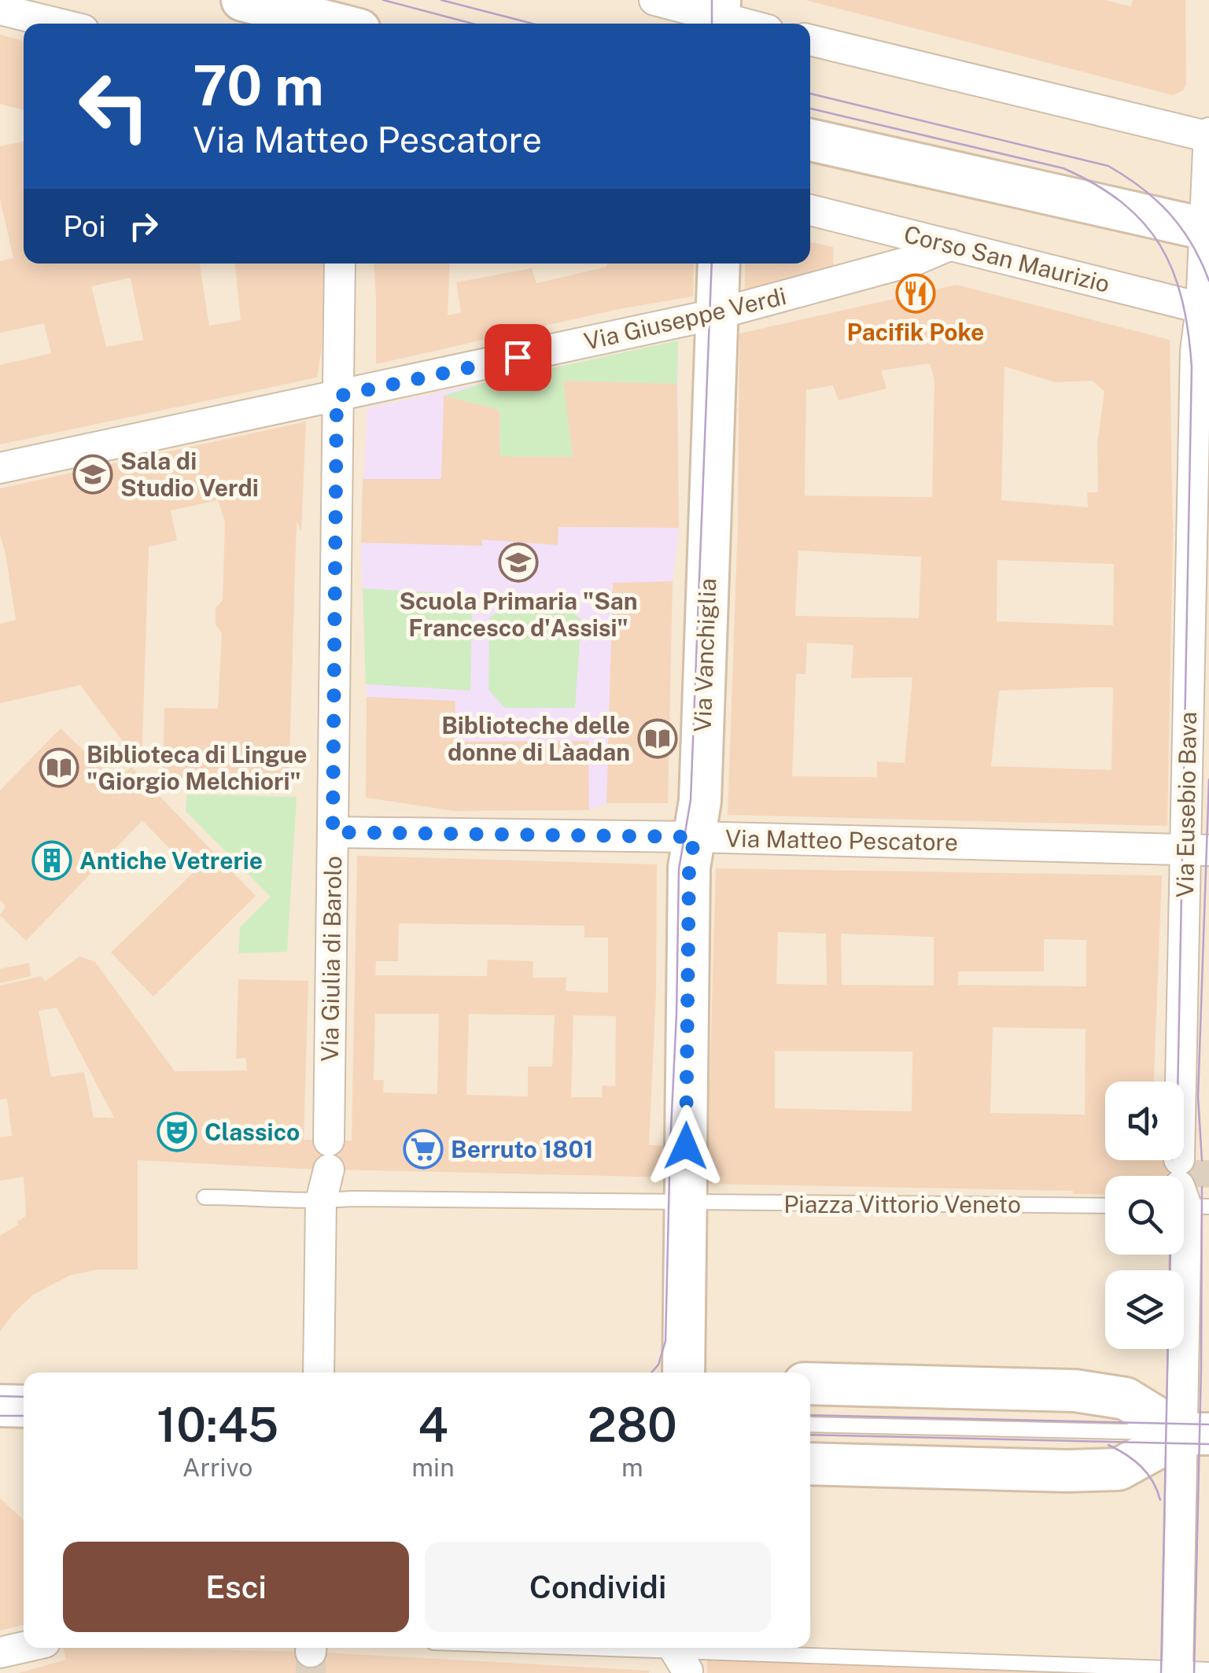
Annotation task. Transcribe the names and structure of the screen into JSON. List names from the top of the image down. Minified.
{"streets":{"street":["Corso San Maurizio","Via Giuseppe Verdi","Via Vanchiglia","Via Eusebio Bava","Via Matteo Pescatore","Via Giulia di Barolo"],"lane":["Piazza Vittorio Veneto"]},"crossings":[["Corso San Maurizio","Via Giuseppe Verdi"],["Corso San Maurizio","Via Eusebio Bava"],["Via Giuseppe Verdi","Via Vanchiglia"],["Via Giuseppe Verdi","Via Giulia di Barolo"],["Via Vanchiglia","Via Matteo Pescatore"],["Via Vanchiglia","Piazza Vittorio Veneto"],["Via Eusebio Bava","Via Matteo Pescatore"],["Via Matteo Pescatore","Via Giulia di Barolo"],["Via Giulia di Barolo","Piazza Vittorio Veneto"]],"places":{"restaurant":["Pacifik Poke"],"school or university":["Sala di Studio Verdi","Scuola Primaria \"San Francesco d'Assisi\""],"library":["Biblioteche delle donne di Làadan","Biblioteca di Lingue \"Giorgio Melchiori\""],"building":["Antiche Vetrerie"],"theatre":["Classico"],"supermarket":["Berruto 1801"]},"page":{"turn":["70 m","Via Matteo Pescatore"],"then":"Poi","eta":["10:45","Arrivo","4","min","280","m"],"buttons":["Esci","Condividi"]}}
